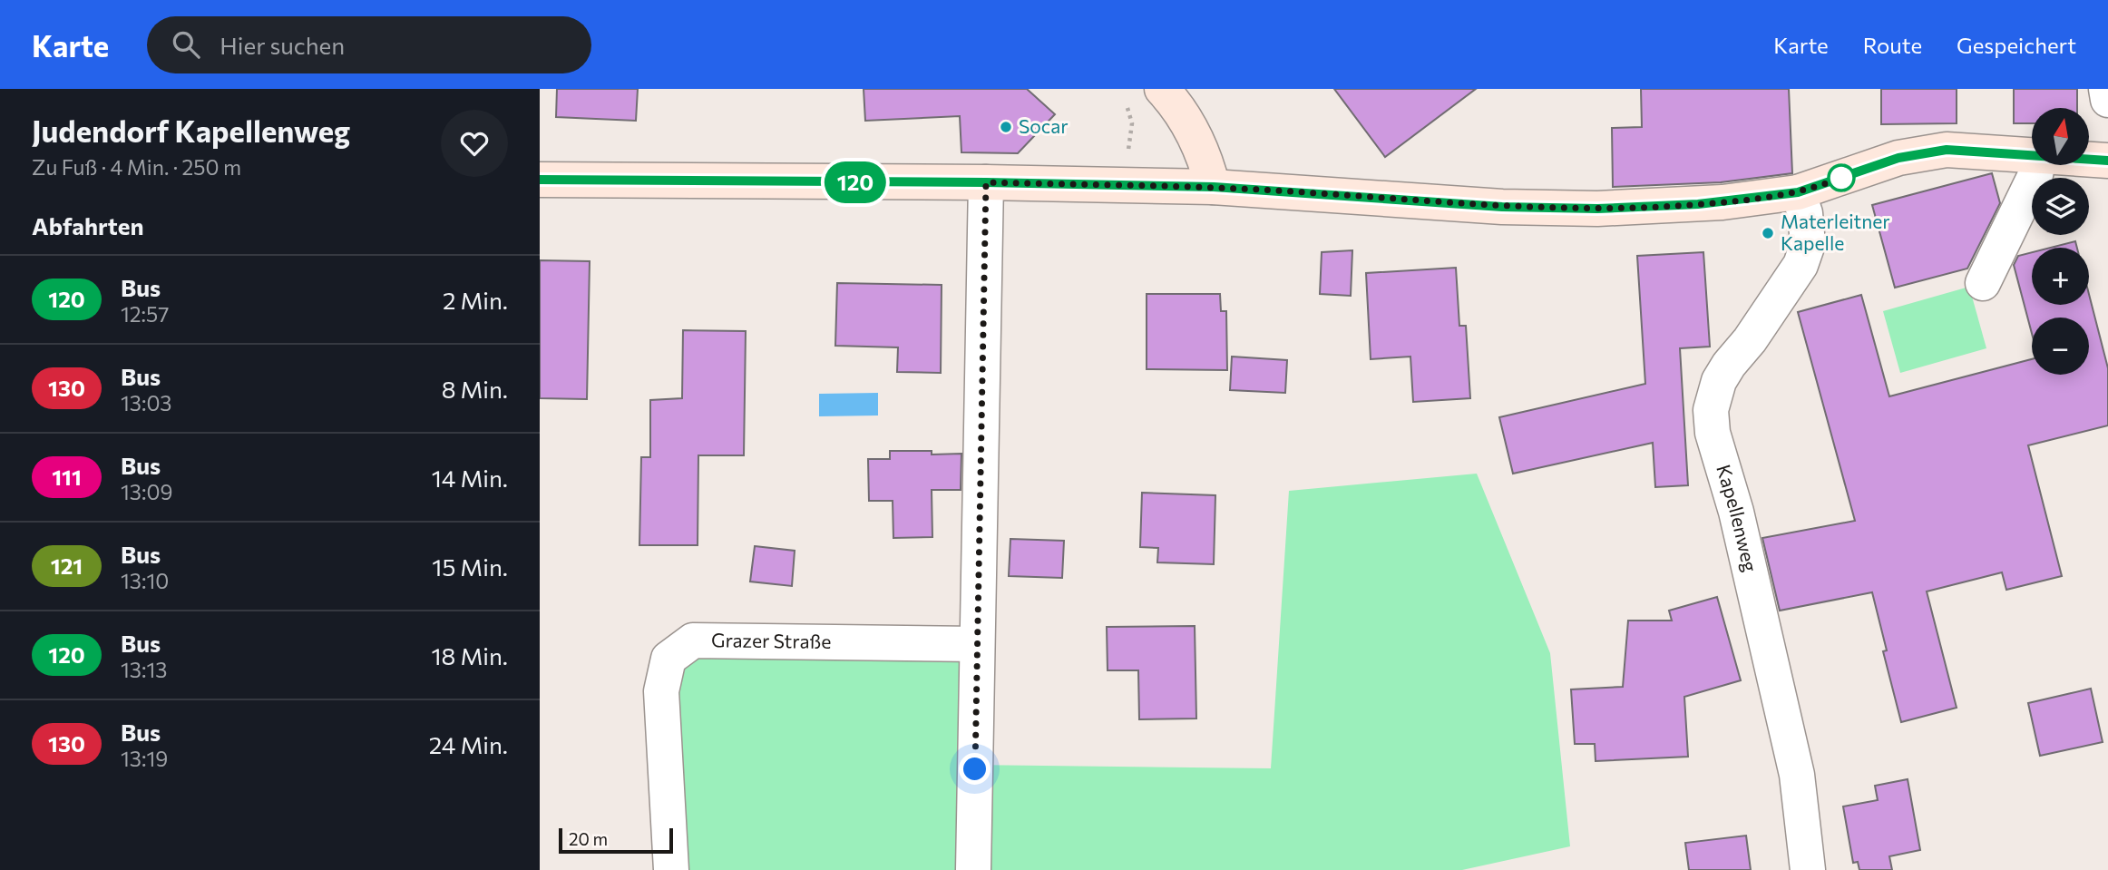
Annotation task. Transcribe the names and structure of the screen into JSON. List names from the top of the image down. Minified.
{"streets":{"street":["Kapellenweg","Grazer Straße"]},"places":["Socar","Materleitner Kapelle"],"lines":["bus line 120"],"scale_bar":"20 m","north":"top","page":{"header":"Karte","search":"Hier suchen","nav":["Karte","Route","Gespeichert"],"heading":[["Judendorf Kapellenweg","Zu Fuß · 4 Min. · 250 m"],"Abfahrten"],"on_map":"120","map_buttons":["+","−"],"list":[{"mark":"120","name":"Bus","note":"12:57","value":"2 Min."},{"mark":"130","name":"Bus","note":"13:03","value":"8 Min."},{"mark":"111","name":"Bus","note":"13:09","value":"14 Min."},{"mark":"121","name":"Bus","note":"13:10","value":"15 Min."},{"mark":"120","name":"Bus","note":"13:13","value":"18 Min."},{"mark":"130","name":"Bus","note":"13:19","value":"24 Min."}],"scale":"20 m"}}
